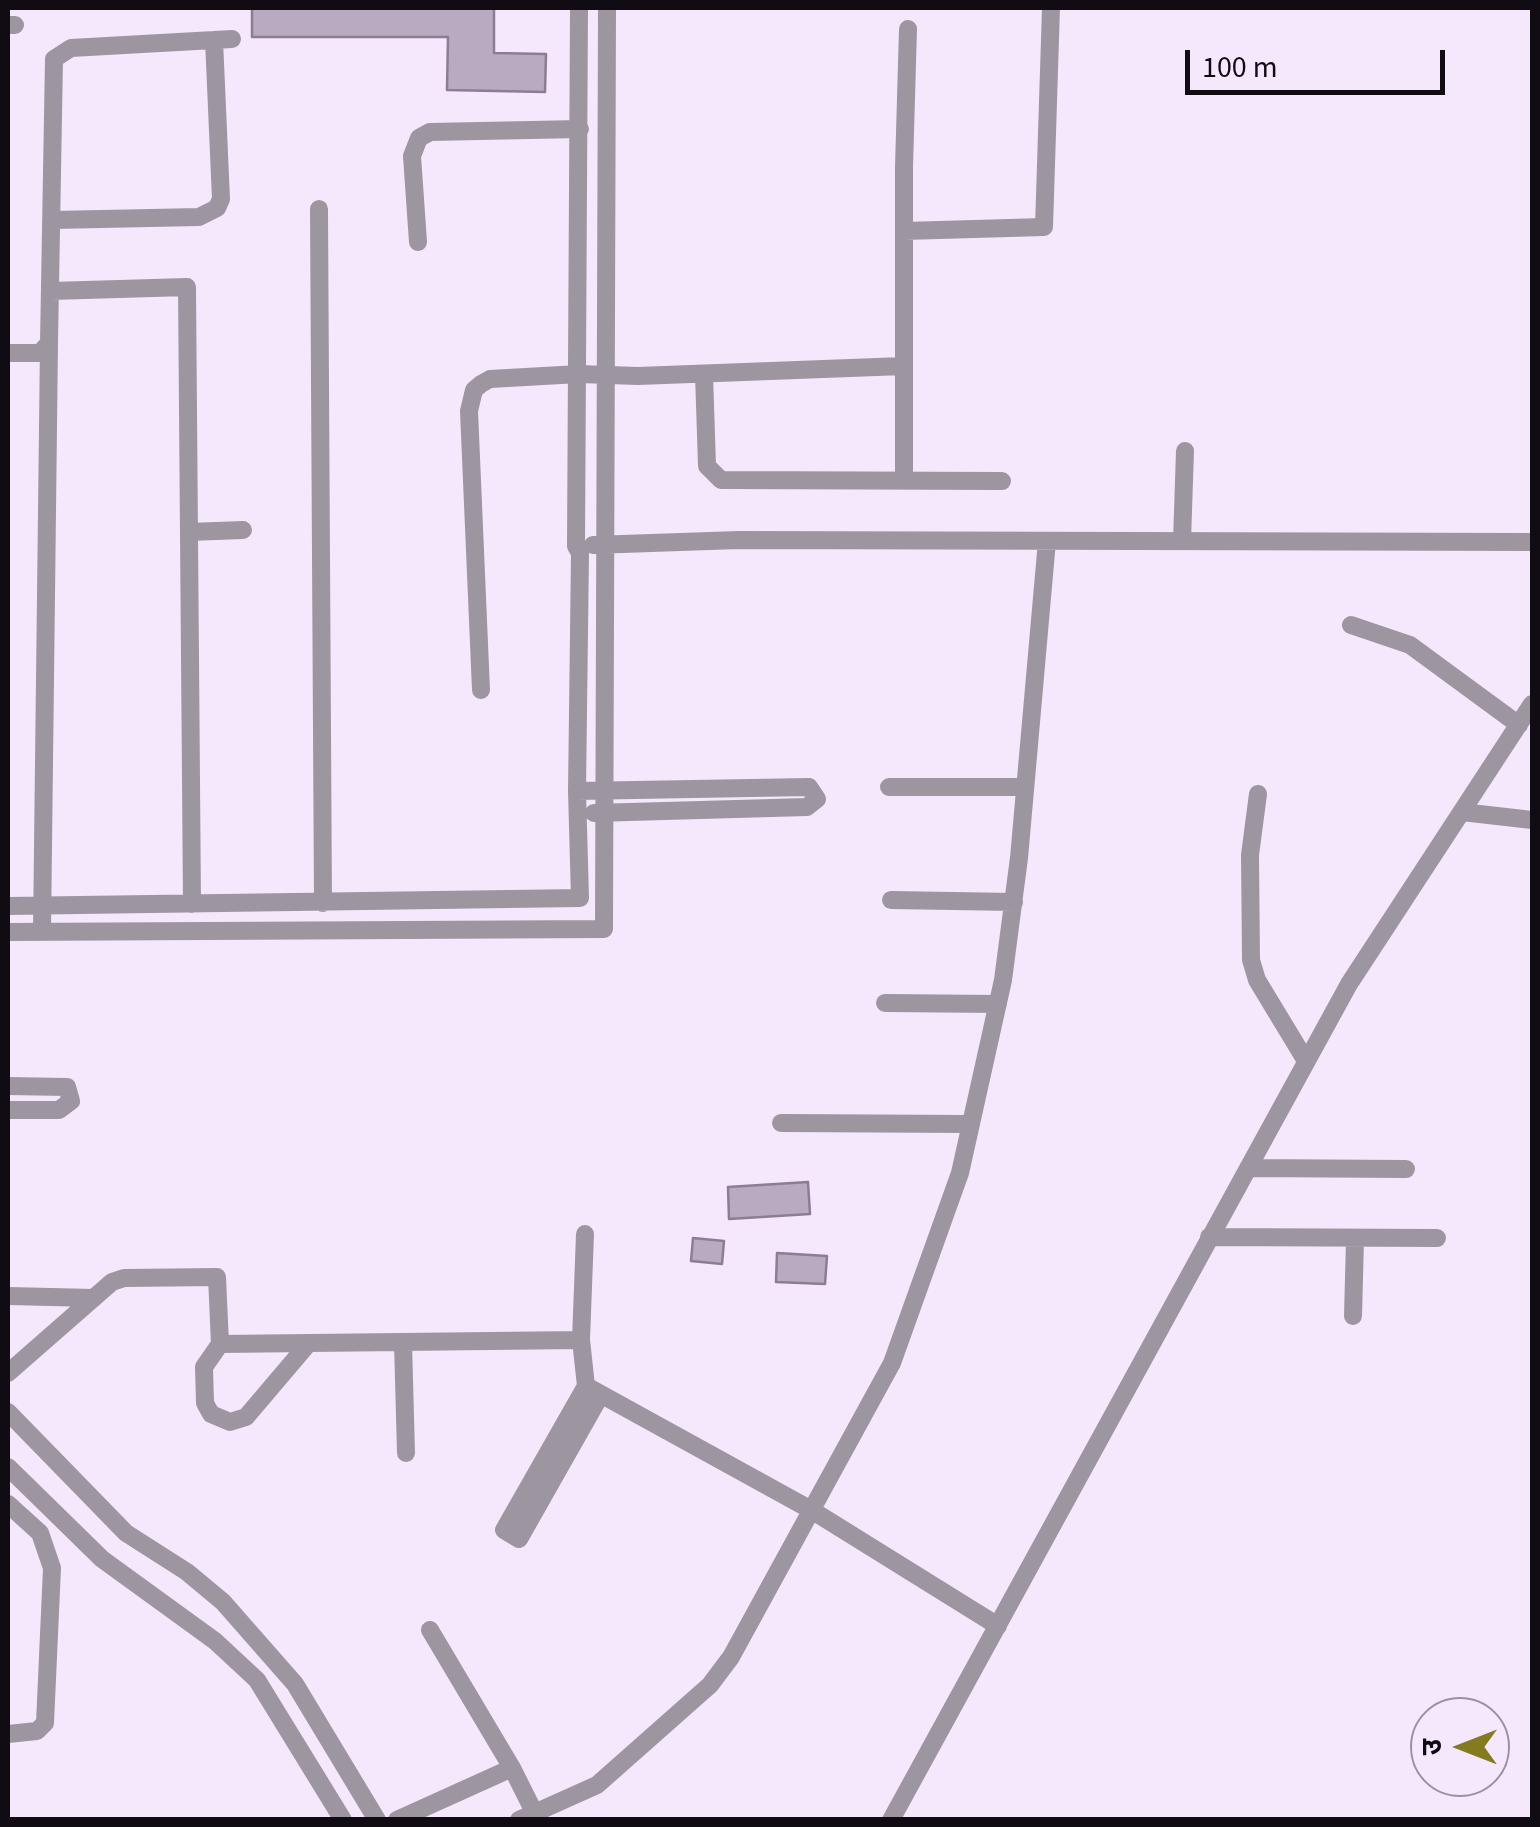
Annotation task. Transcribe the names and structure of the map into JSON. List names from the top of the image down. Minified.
{"scale_bar":"100 m","north":"left"}
